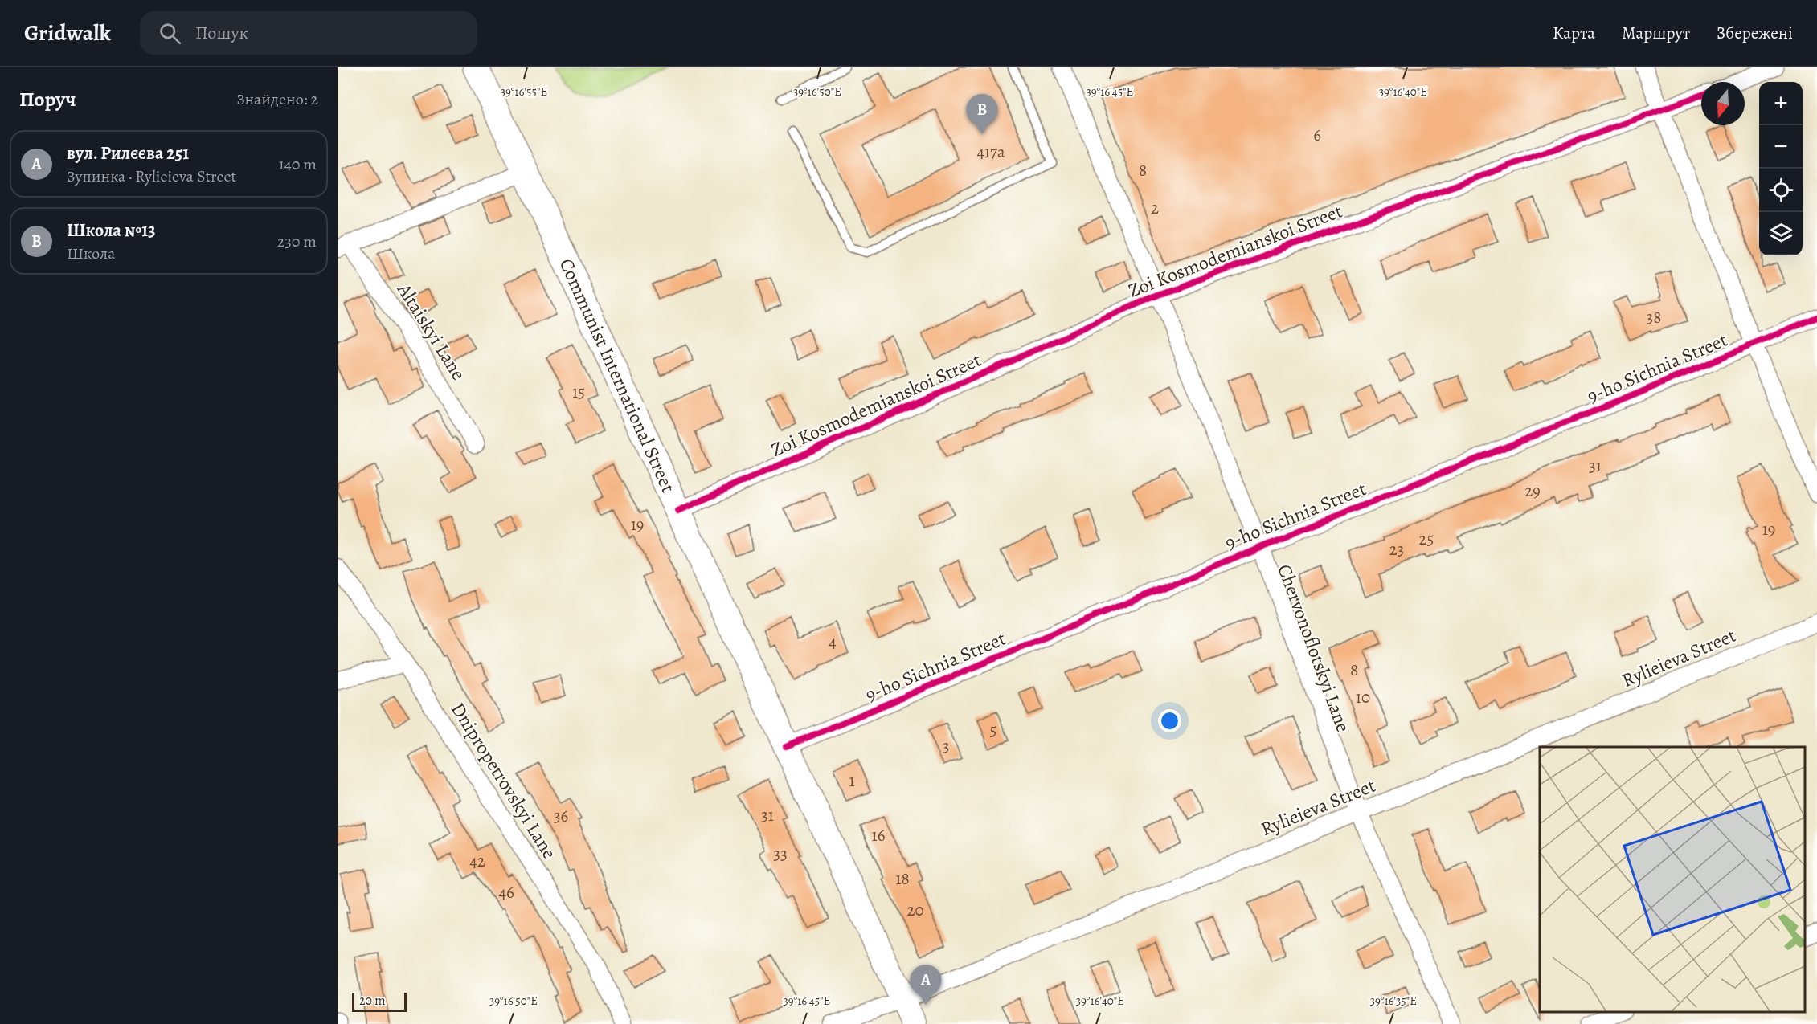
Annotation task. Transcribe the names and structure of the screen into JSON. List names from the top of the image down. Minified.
{"streets":{"main road":["Communist International Street"],"street":["Zoi Kosmodemianskoi Street","Altaiskyi Lane","9-ho Sichnia Street","Chervonoflotskyi Lane","Rylieieva Street","Dnipropetrovskyi Lane"]},"crossings":[["Zoi Kosmodemianskoi Street","Communist International Street"],["Zoi Kosmodemianskoi Street","Chervonoflotskyi Lane"],["Altaiskyi Lane","Communist International Street"],["9-ho Sichnia Street","Communist International Street"],["9-ho Sichnia Street","Chervonoflotskyi Lane"],["Communist International Street","Rylieieva Street"],["Chervonoflotskyi Lane","Rylieieva Street"]],"house_numbers":["6","417а","8","2","38","15","31","29","19","19","25","23","4","8","10","5","3","1","31","36","16","33","42","18","46","20"],"scale_bar":"20 m","north":"bottom","page":{"header":"Gridwalk","search":"Пошук","nav":["Карта","Маршрут","Збережені"],"heading":["Поруч","Знайдено: 2"],"map_buttons":["+","−"],"pins":["B","A"],"list":[{"mark":"A","name":"вул. Рилєєва 251","note":"Зупинка · Rylieieva Street","value":"140 m"},{"mark":"B","name":"Школа №13","note":"Школа","value":"230 m"}],"scale":"20 m"},"coordinates":["39°16'55\"E","39°16'50\"E","39°16'45\"E","39°16'40\"E","39°16'35\"E"]}
